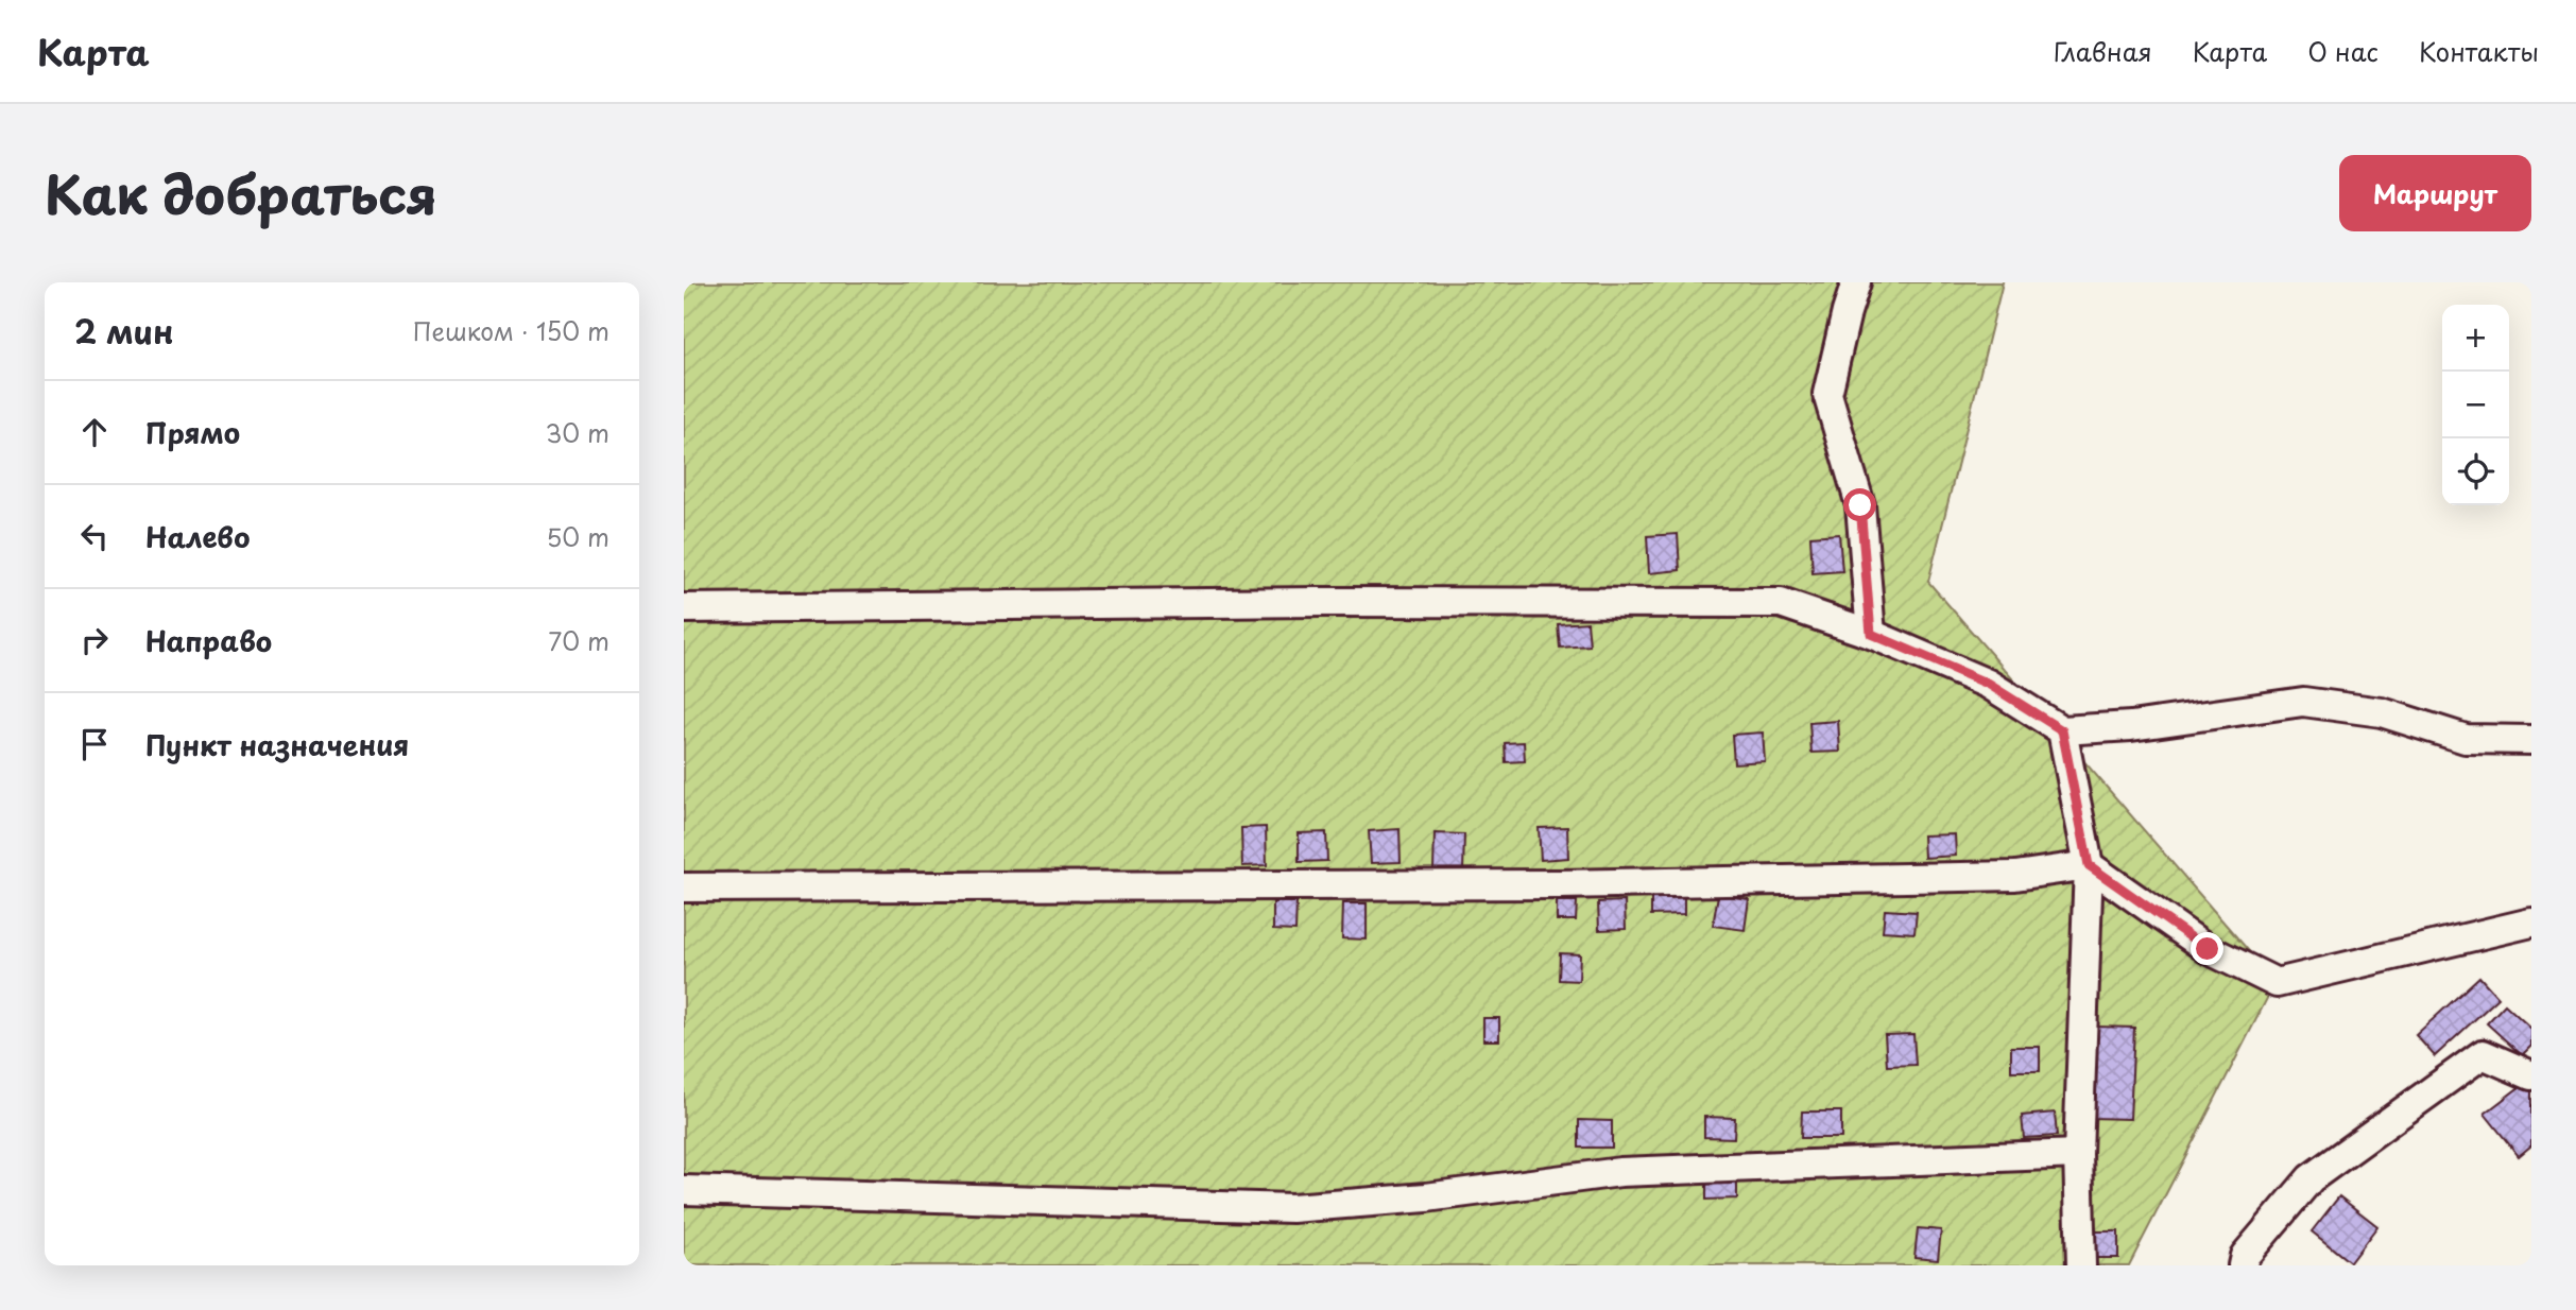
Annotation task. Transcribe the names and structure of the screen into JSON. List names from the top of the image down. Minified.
{"page":{"header":"Карта","nav":["Главная","Карта","О нас","Контакты"],"title":"Как добраться","buttons":"Маршрут","heading":["2 мин","Пешком · 150 m"],"map_buttons":["+","−"],"list":[["Прямо","30 m"],["Налево","50 m"],["Направо","70 m"],"Пункт назначения"]}}
